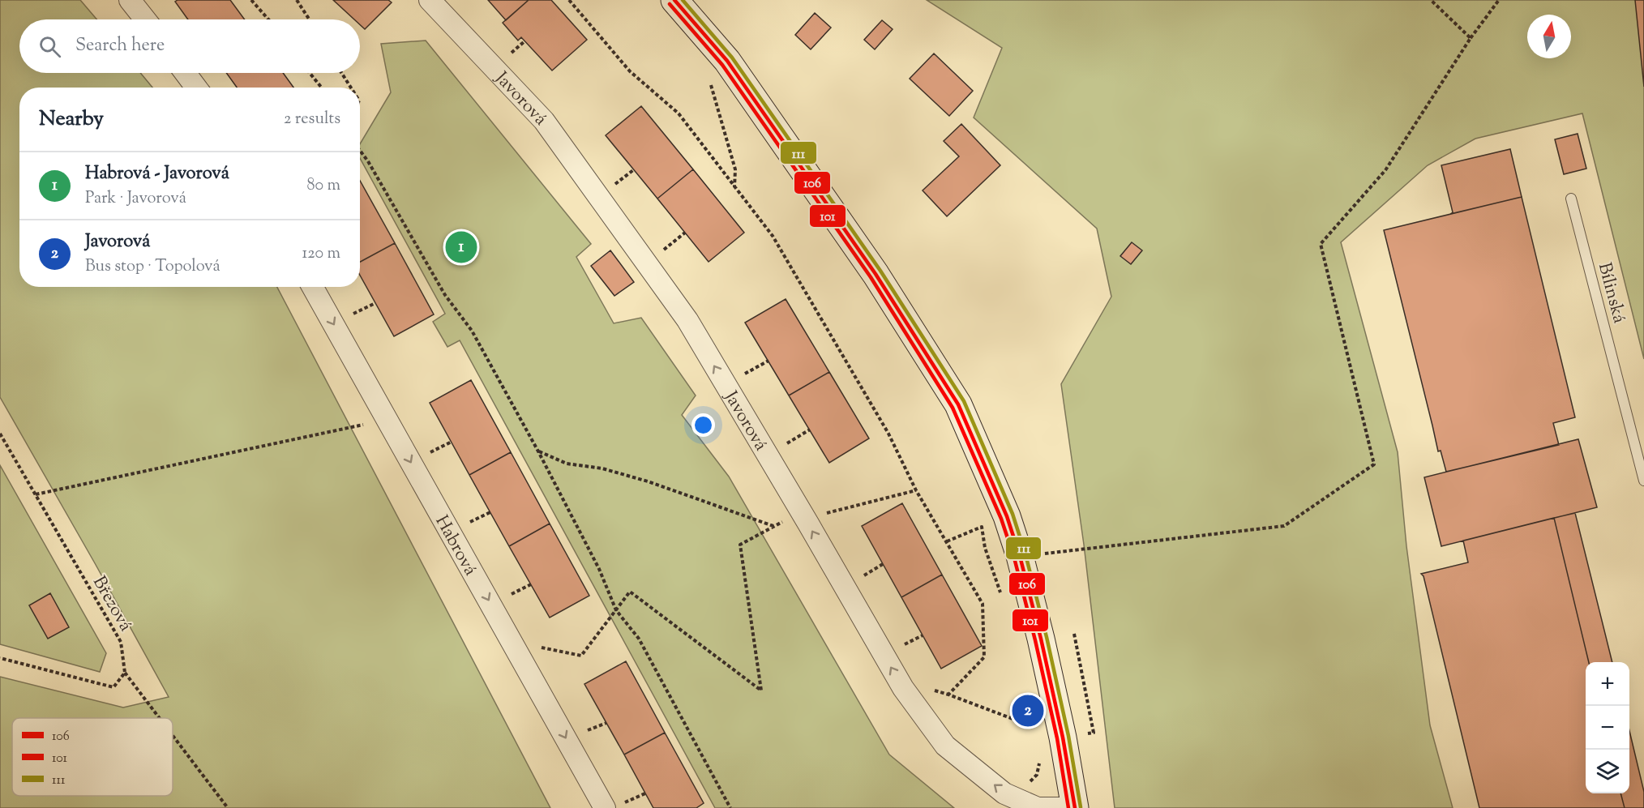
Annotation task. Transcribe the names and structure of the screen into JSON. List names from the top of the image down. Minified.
{"streets":{"street":["Javorová","Habrová"],"lane":["Bílinská"],"path":["Březová"]},"one_way":["Habrová"],"lines":["transit line 106","transit line 111","transit line 101"],"legend":["106","101","111"],"north":"top","page":{"search":"Search here","heading":["Nearby","2 results"],"list":[{"mark":"1","name":"Habrová - Javorová","note":"Park · Javorová","value":"80 m"},{"mark":"2","name":"Javorová","note":"Bus stop · Topolová","value":"120 m"}],"pins":["1","2"],"map_buttons":["+","−"]}}
